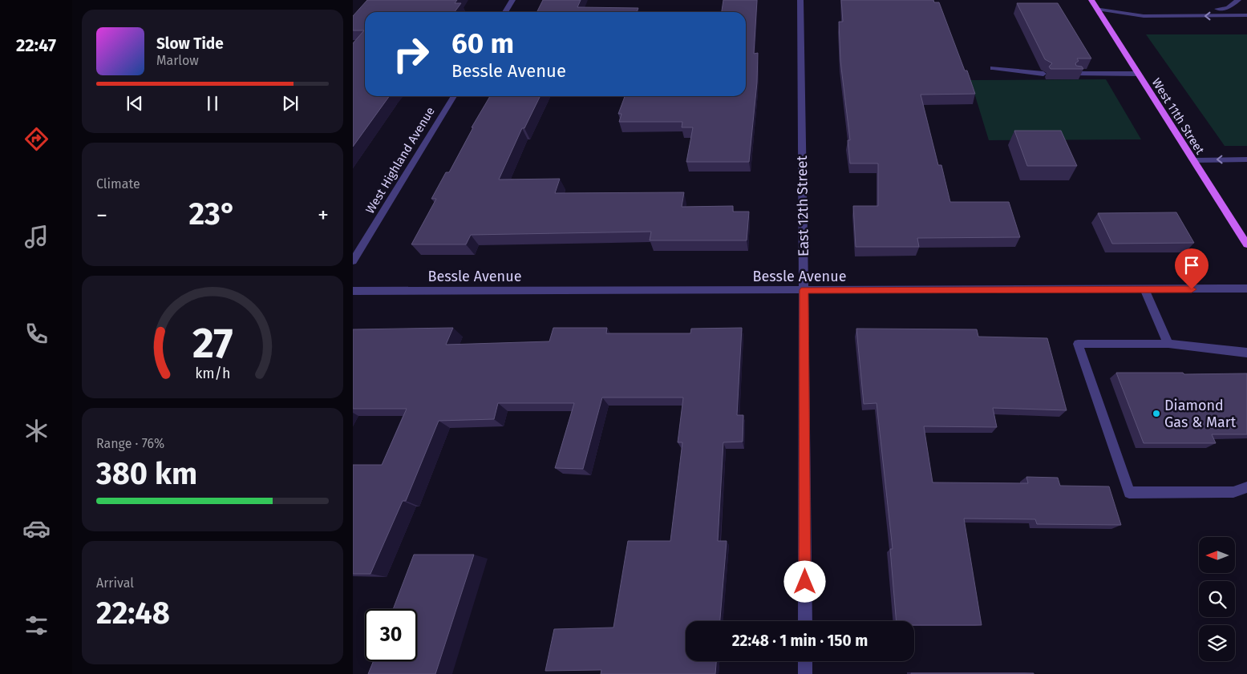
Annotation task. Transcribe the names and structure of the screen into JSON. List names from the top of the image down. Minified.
{"streets":{"main road":["West 11th Street"],"street":["West Highland Avenue","East 12th Street","Bessle Avenue"]},"crossings":[["East 12th Street","Bessle Avenue"]],"places":["Diamond Gas & Mart"],"north":"left","page":{"tabs":"22:47","turn":["60 m","Bessle Avenue"],"song":["Slow Tide","Marlow"],"tile":["Climate",["Range · 76%","380 km"],["Arrival","22:48"]],"heat":["−","23°","+"],"limit":"30","trip":"22:48 · 1 min · 150 m","gauge":["27","km/h"]}}
